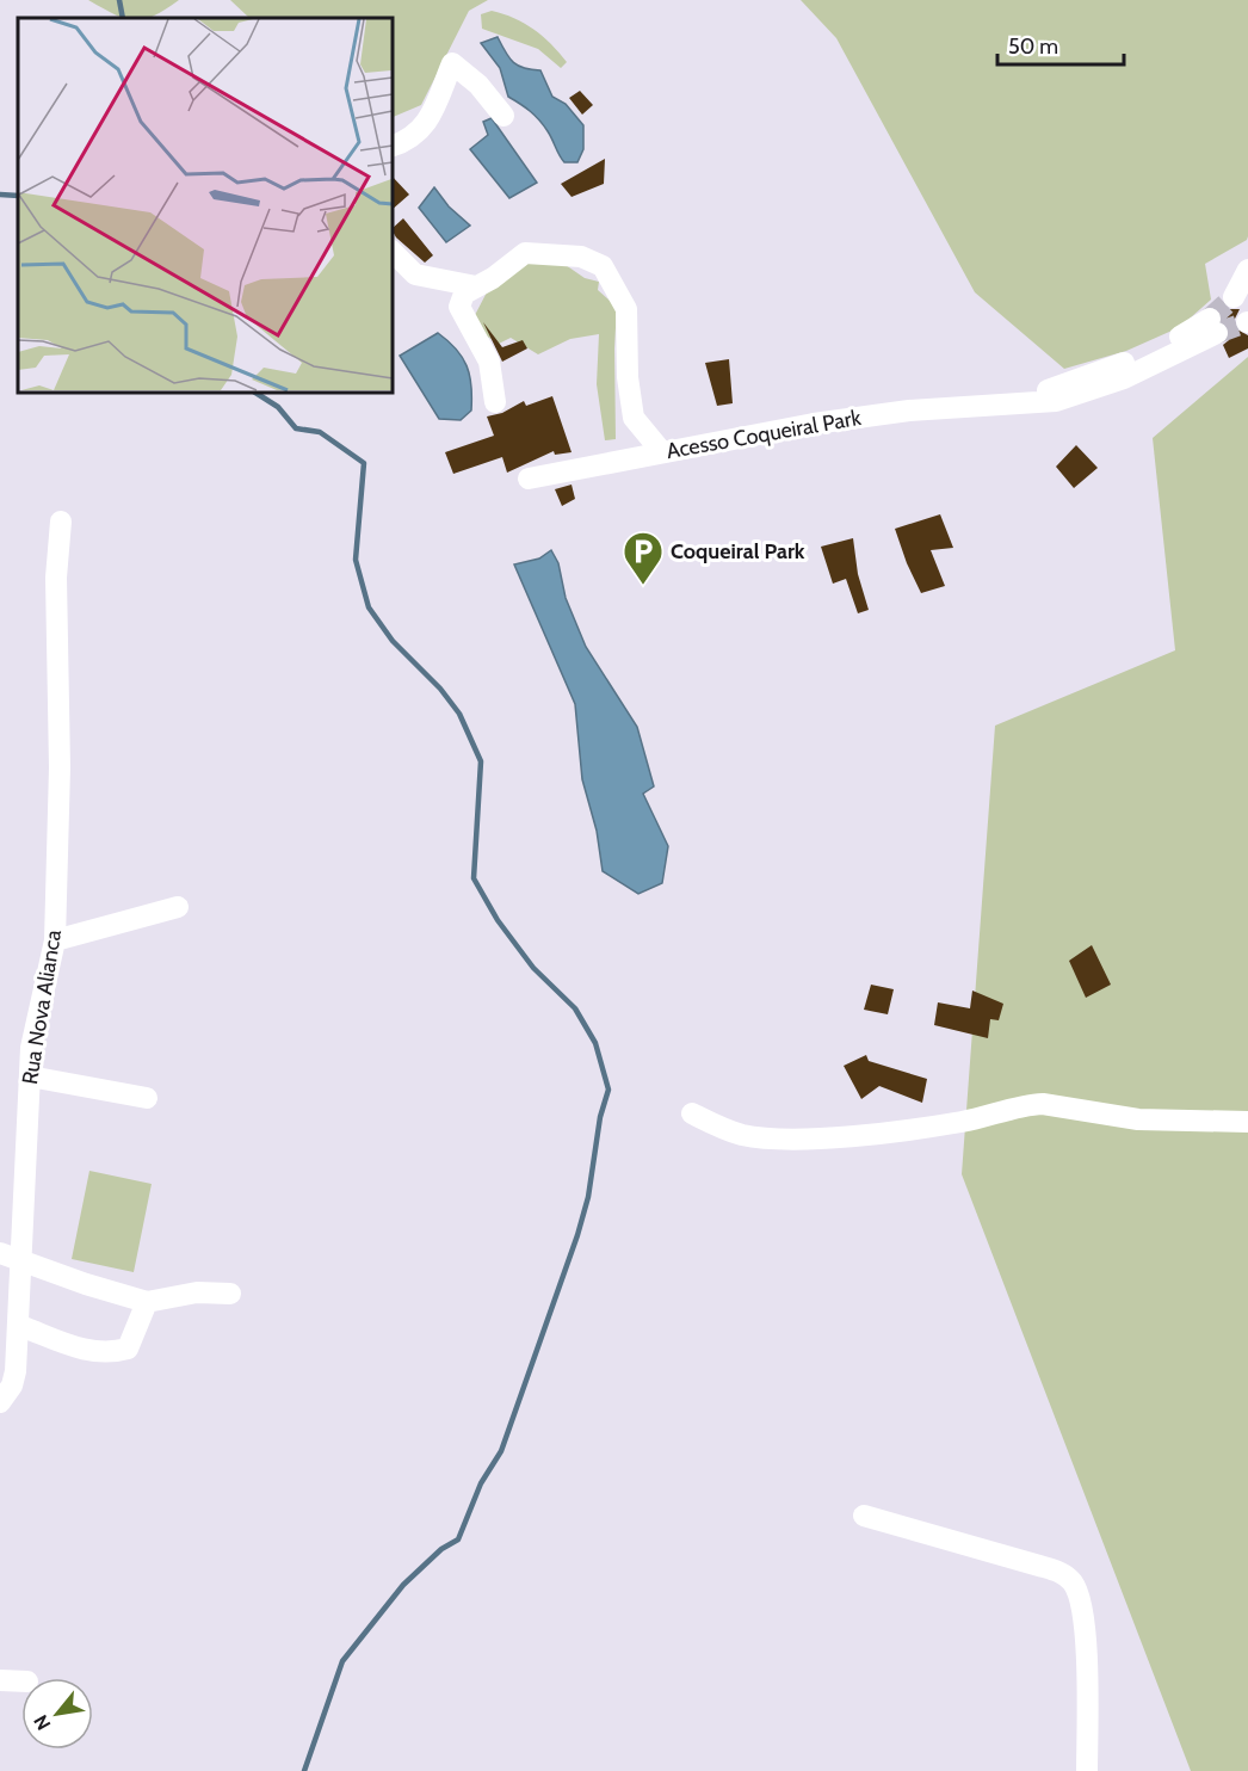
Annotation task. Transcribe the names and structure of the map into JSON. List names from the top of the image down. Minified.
{"streets":{"street":["Acesso Coqueiral Park","Rua Nova Alianca"]},"places":{"parking":["Coqueiral Park"]},"scale_bar":"50 m","north":"bottom left"}
